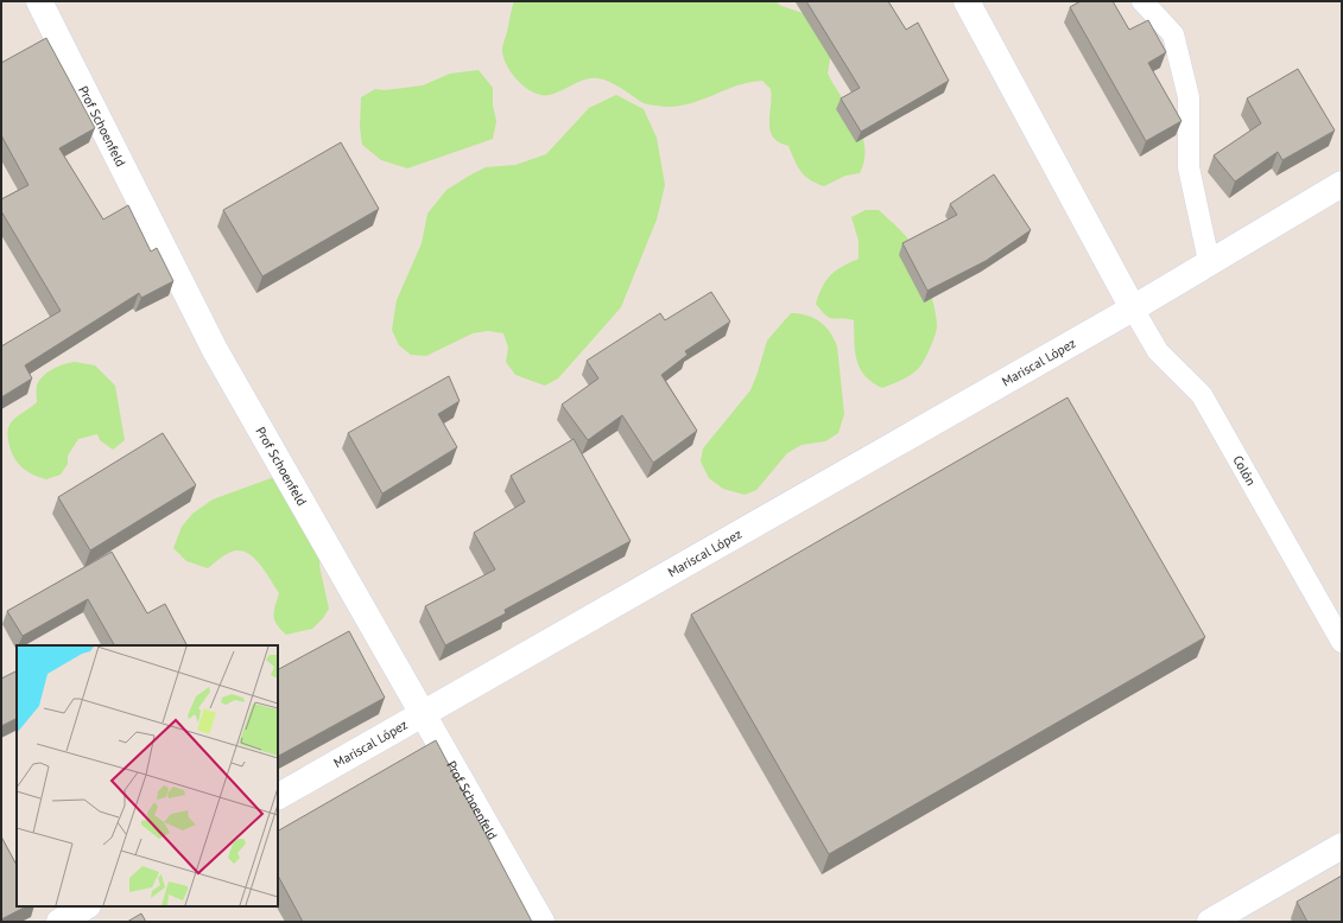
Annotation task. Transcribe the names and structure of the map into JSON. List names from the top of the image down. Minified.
{"streets":{"street":["Prof Schoenfeld","Mariscal López"],"lane":["Colón"]},"crossings":[["Prof Schoenfeld","Mariscal López"],["Mariscal López","Colón"]]}
